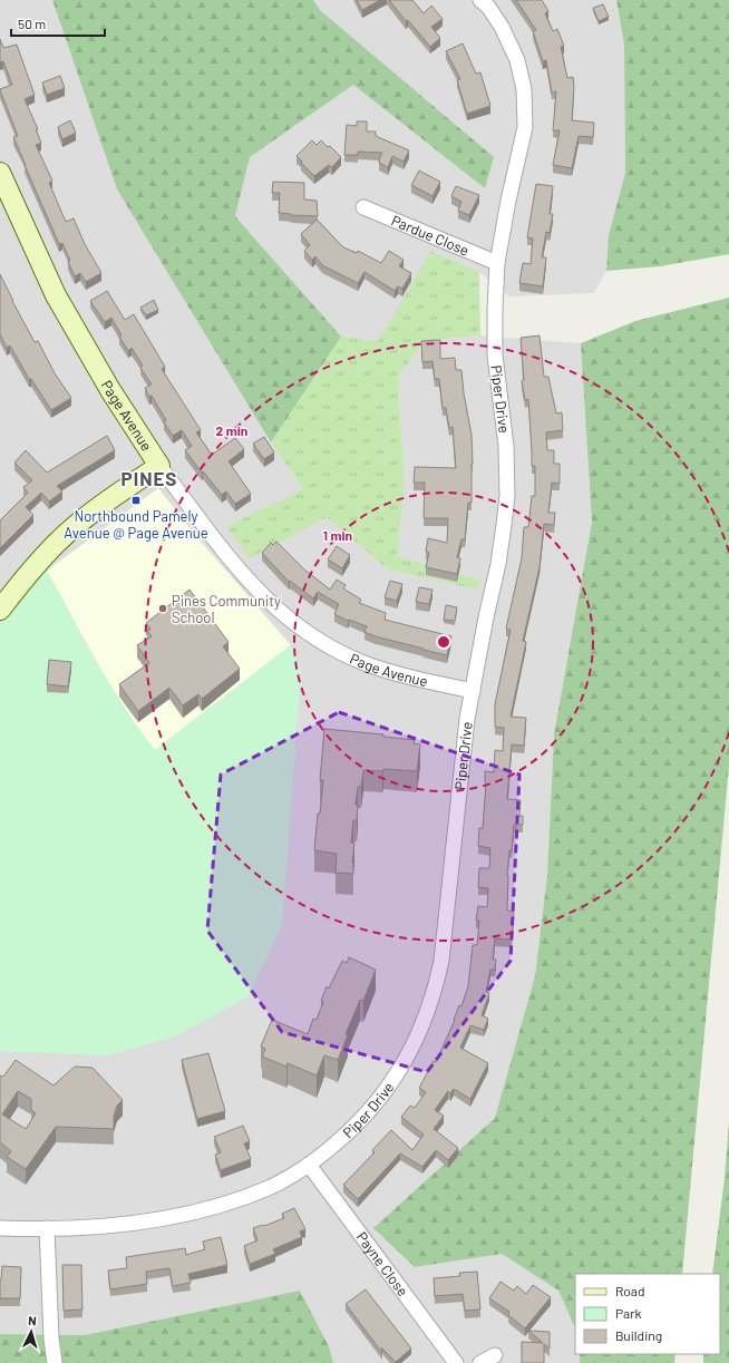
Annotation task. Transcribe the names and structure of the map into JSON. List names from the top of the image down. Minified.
{"streets":{"street":["Pardue Close","Piper Drive","Page Avenue","Payne Close"]},"crossings":[["Pardue Close","Piper Drive"],["Piper Drive","Page Avenue"],["Piper Drive","Payne Close"]],"districts":["PINES"],"places":{"transit":["Northbound Pamely Avenue @ Page Avenue"],"other":["Pines Community School"]},"legend":["Road","Park","Building"],"scale_bar":"50 m","north":"top","rings":["2 min","1 min"]}
